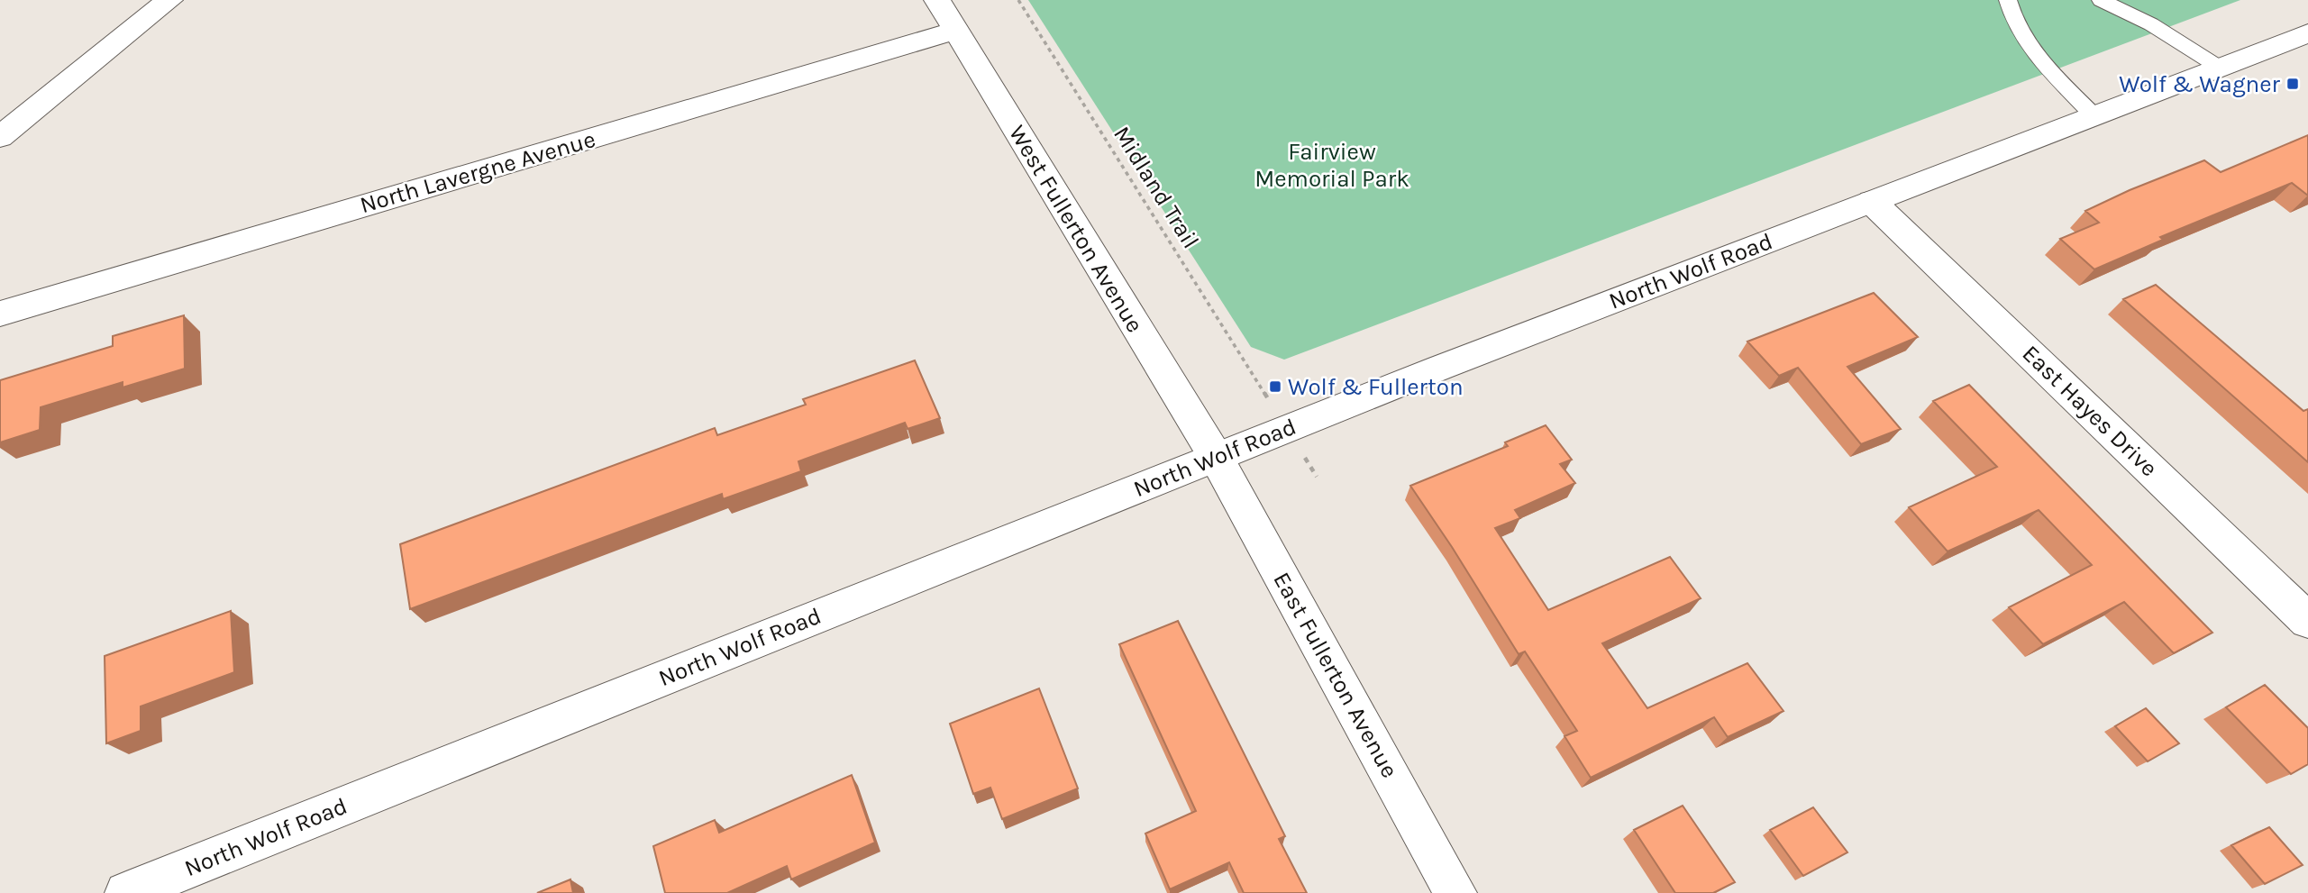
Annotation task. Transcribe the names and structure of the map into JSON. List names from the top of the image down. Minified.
{"streets":{"street":["North Lavergne Avenue","West Fullerton Avenue","North Wolf Road","East Hayes Drive","East Fullerton Avenue"],"path":["Midland Trail"]},"crossings":[["North Lavergne Avenue","West Fullerton Avenue"],["West Fullerton Avenue","North Wolf Road"],["West Fullerton Avenue","East Fullerton Avenue"],["North Wolf Road","East Hayes Drive"],["North Wolf Road","East Fullerton Avenue"]],"parks":["Fairview Memorial Park"],"places":{"transit":["Wolf & Wagner","Wolf & Fullerton"]}}
